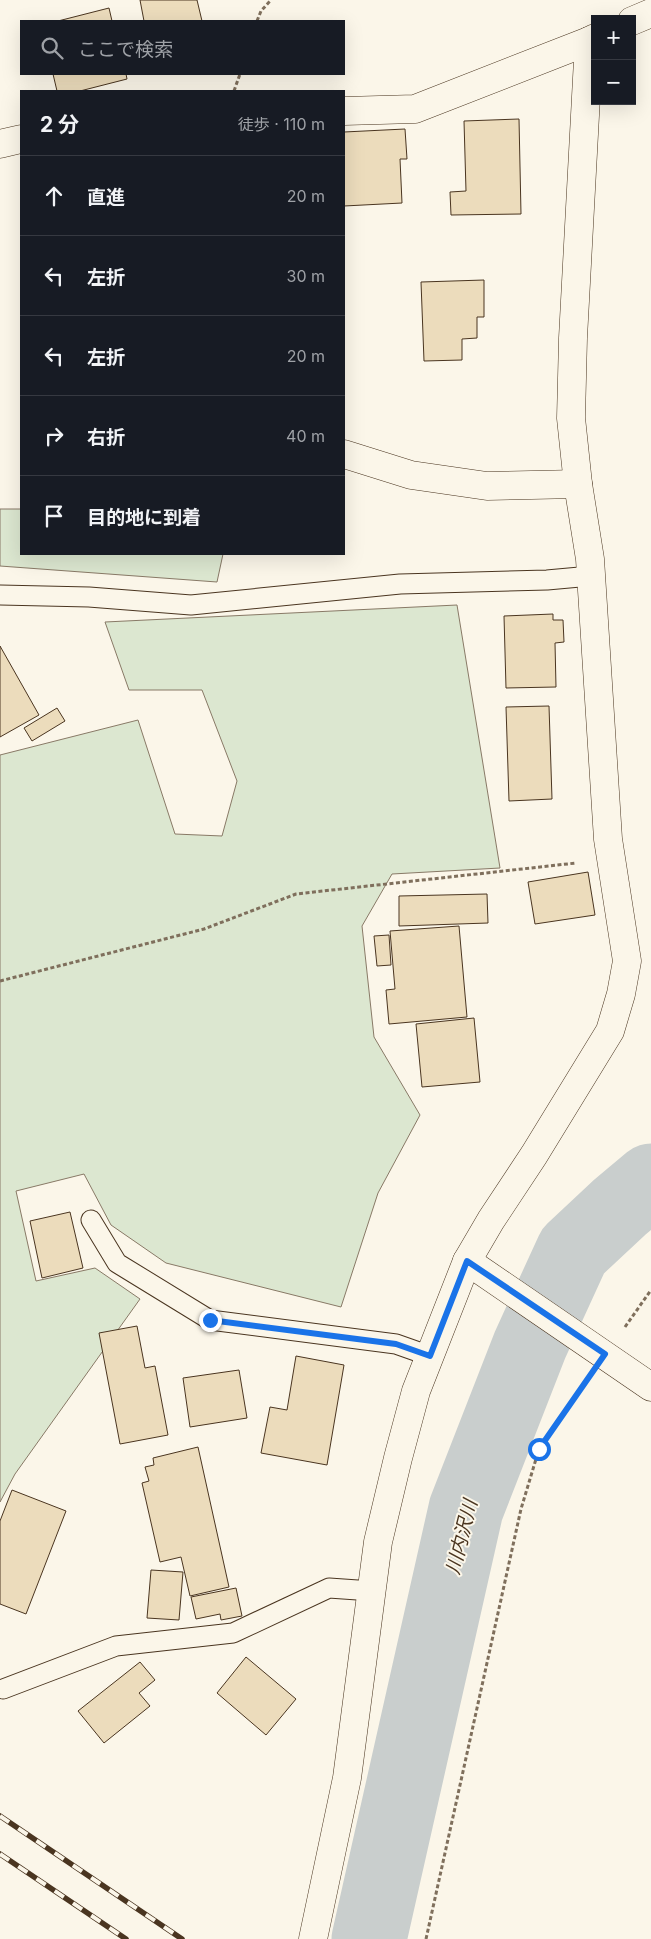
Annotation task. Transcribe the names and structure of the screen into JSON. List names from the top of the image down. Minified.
{"water":["川内沢川"],"page":{"map_buttons":["+","−"],"search":"ここで検索","heading":["2 分","徒歩 · 110 m"],"list":[["直進","20 m"],["左折","30 m"],["左折","20 m"],["右折","40 m"],"目的地に到着"]}}
